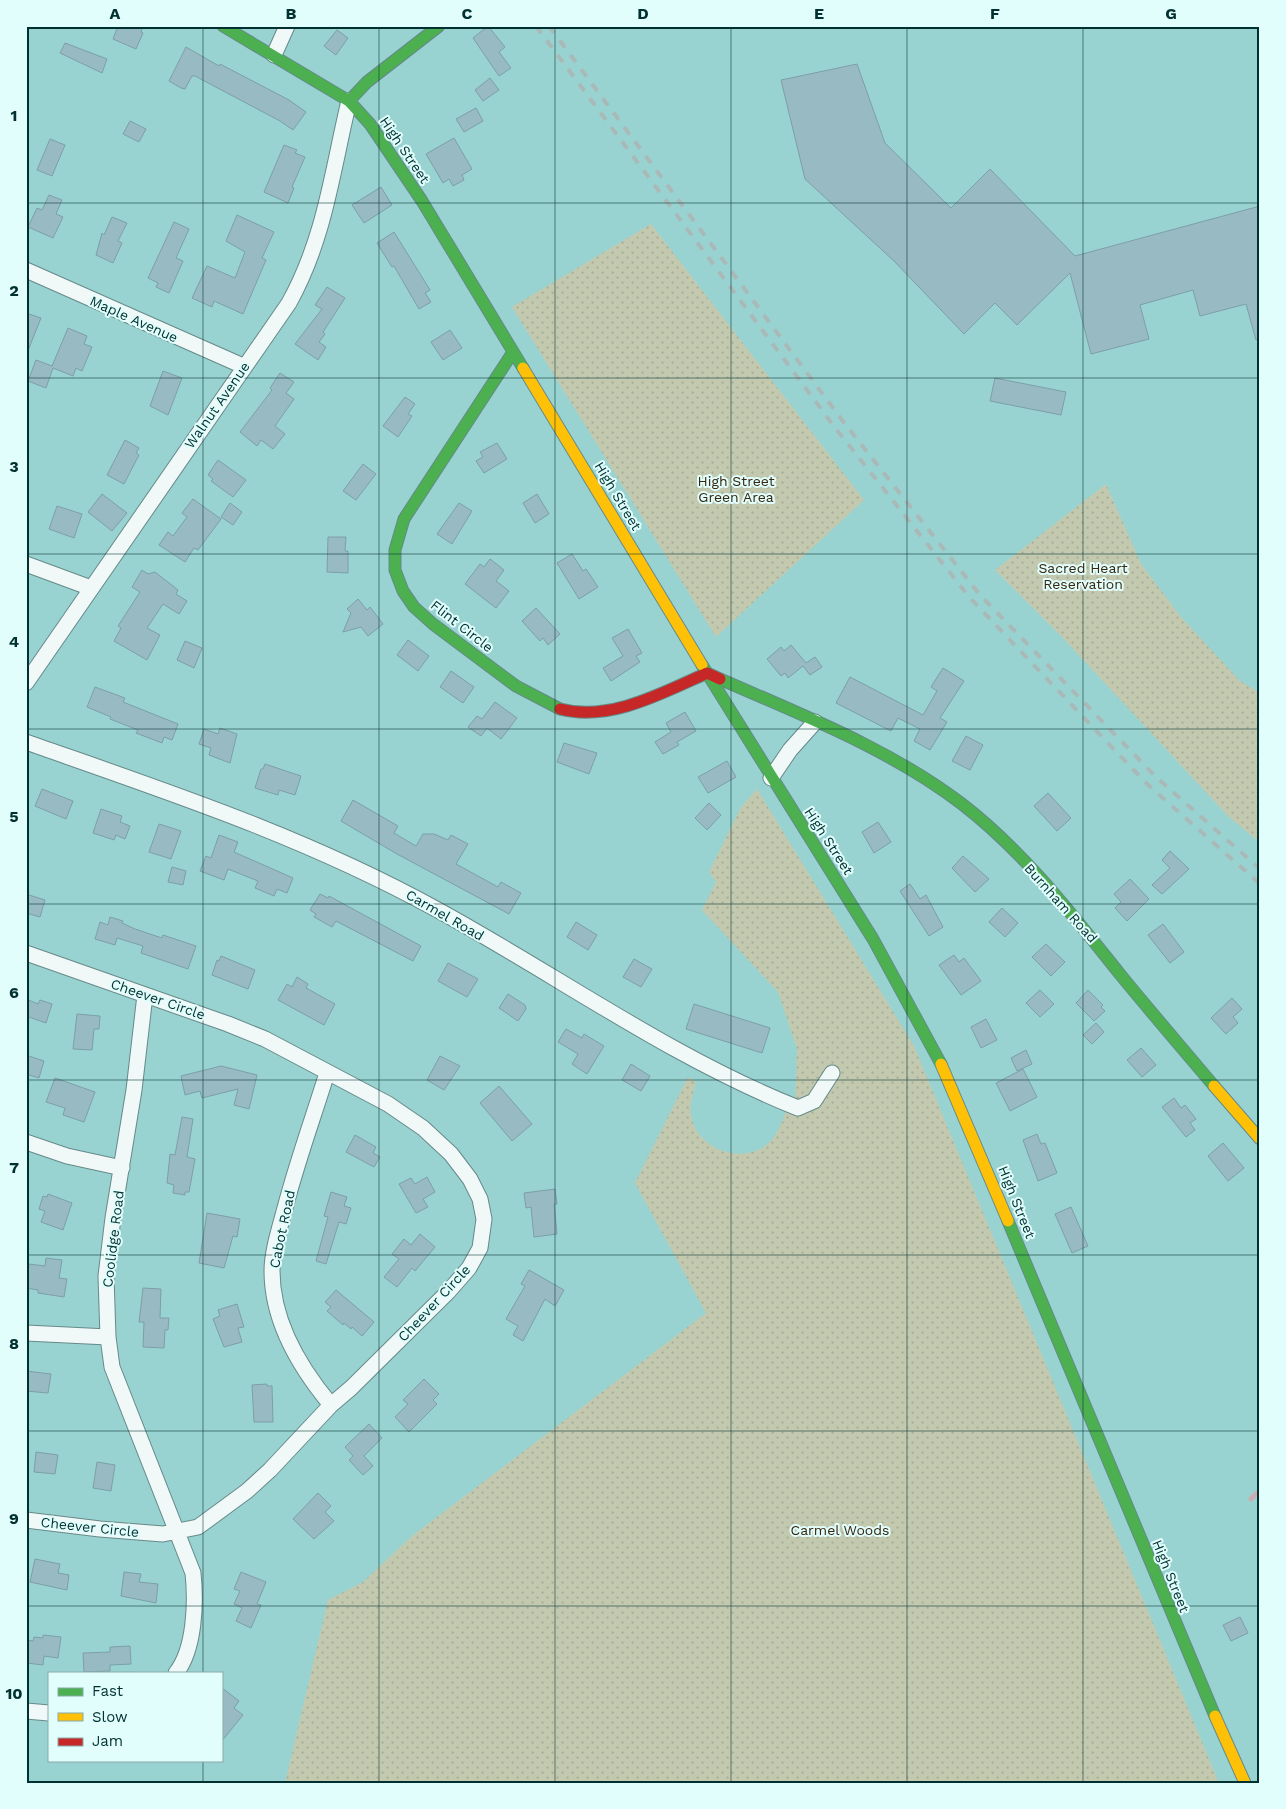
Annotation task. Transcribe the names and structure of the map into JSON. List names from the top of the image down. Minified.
{"streets":{"main road":["High Street","Flint Circle","Burnham Road"],"street":["Maple Avenue","Walnut Avenue","Carmel Road","Cheever Circle","Cabot Road","Coolidge Road"]},"crossings":[["High Street","Walnut Avenue"],["High Street","Flint Circle"],["High Street","Burnham Road"],["Maple Avenue","Walnut Avenue"],["Flint Circle","Burnham Road"],["Cheever Circle","Cabot Road"],["Cheever Circle","Coolidge Road"]],"parks":["High Street Green Area","Sacred Heart Reservation","Carmel Woods"],"legend":["Fast","Slow","Jam"],"grid":{"columns":["A","B","C","D","E","F","G"],"rows":["1","2","3","4","5","6","7","8","9","10"]}}
